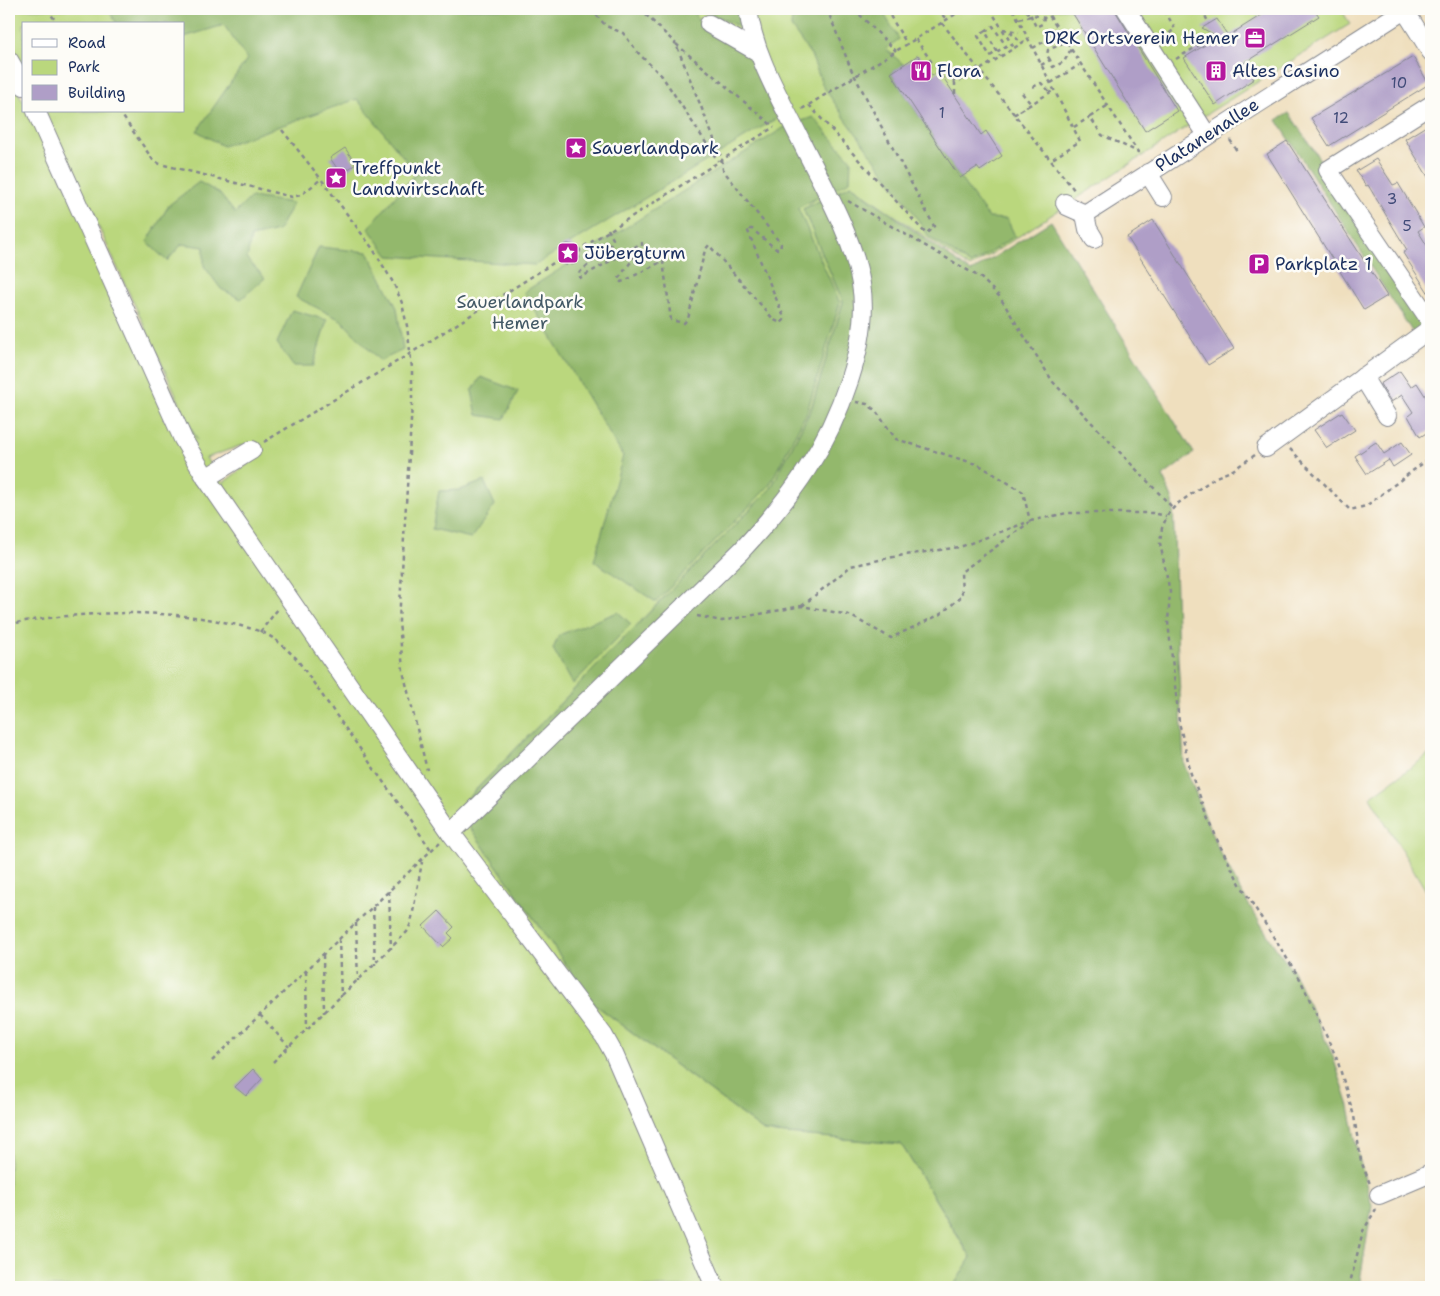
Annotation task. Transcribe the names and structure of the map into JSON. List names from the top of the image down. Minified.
{"streets":{"street":["Platanenallee"]},"parks":["Sauerlandpark Hemer"],"places":{"office":["DRK Ortsverein Hemer"],"restaurant":["Flora"],"building":["Altes Casino"],"place":["Sauerlandpark","Treffpunkt Landwirtschaft","Jübergturm"],"parking":["Parkplatz 1"]},"house_numbers":["10","1","12","3","5"],"legend":["Road","Park","Building"]}
